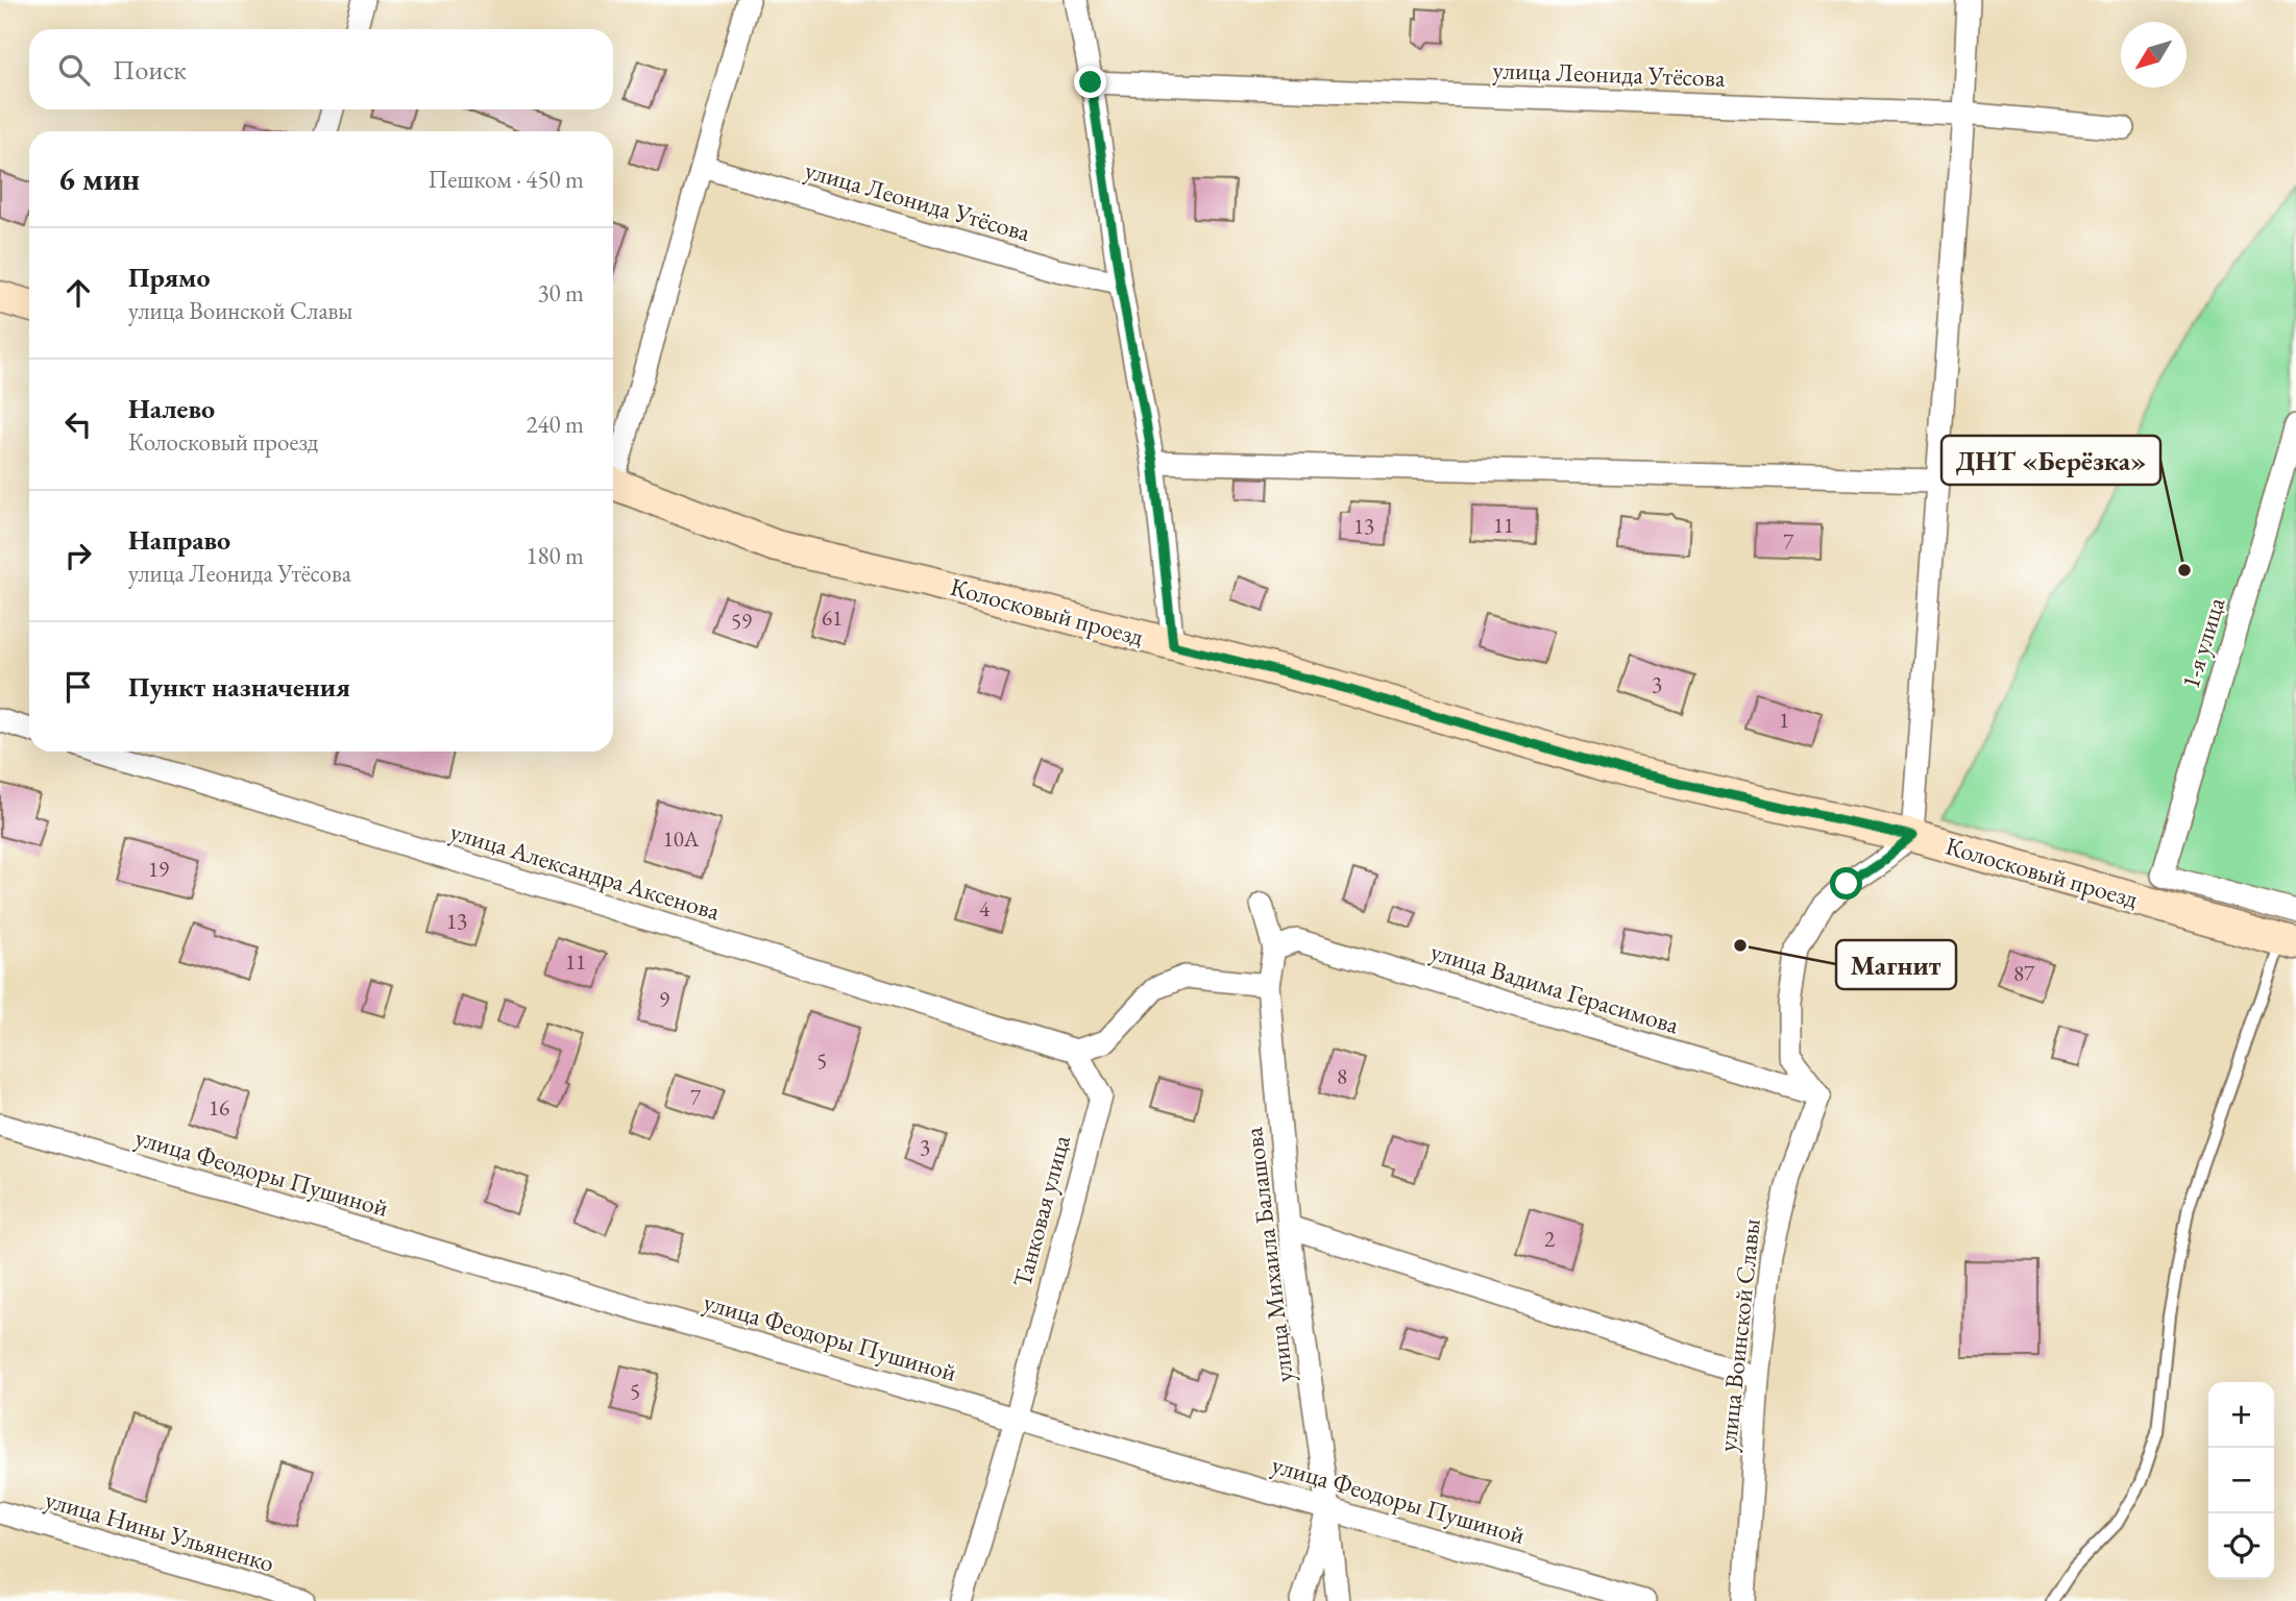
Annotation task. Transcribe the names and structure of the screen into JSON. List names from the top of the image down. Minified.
{"streets":{"street":["улица Леонида Утёсова","Колосковый проезд","1-я улица","улица Александра Аксенова","улица Вадима Герасимова","улица Феодоры Пушиной","Танковая улица","улица Михаила Балашова","улица Воинской Славы","улица Нины Ульяненко"]},"crossings":[["Колосковый проезд","1-я улица"],["улица Александра Аксенова","Танковая улица"],["улица Вадима Герасимова","улица Михаила Балашова"],["улица Вадима Герасимова","улица Воинской Славы"],["улица Феодоры Пушиной","Танковая улица"],["улица Феодоры Пушиной","улица Михаила Балашова"]],"places":["ДНТ «Берёзка»","Магнит"],"house_numbers":["11","13","7","61","59","3","1","10А","19","4","13","11","87","9","5","8","7","16","3","2","5"],"north":"bottom left","page":{"search":"Поиск","heading":["6 мин","Пешком · 450 m"],"list":[["Прямо","улица Воинской Славы","30 m"],["Налево","Колосковый проезд","240 m"],["Направо","улица Леонида Утёсова","180 m"],"Пункт назначения"],"map_buttons":["+","−"]}}
